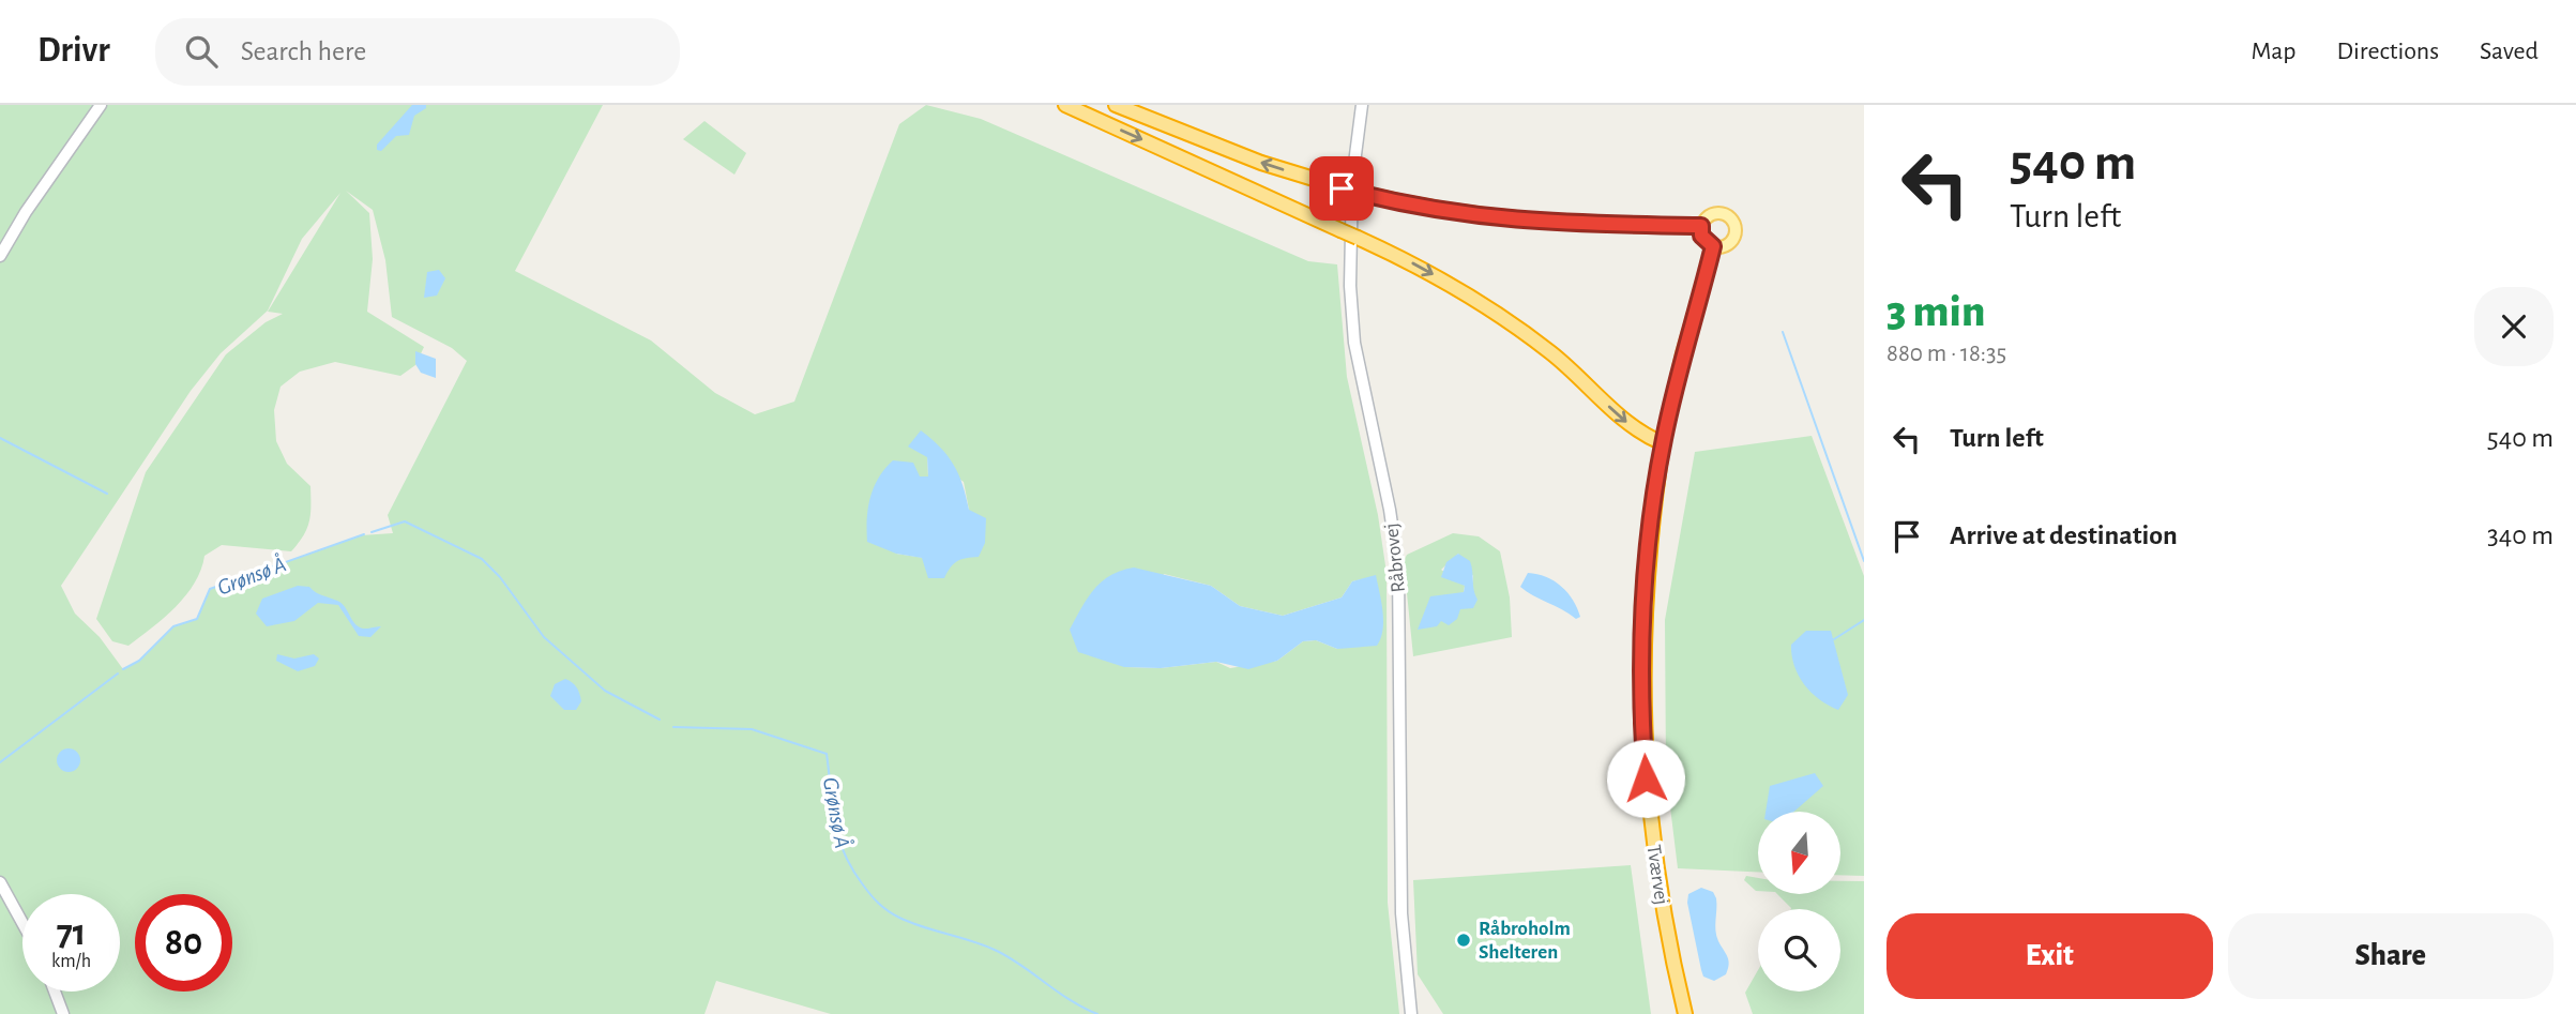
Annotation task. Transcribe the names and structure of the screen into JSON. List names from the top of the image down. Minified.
{"streets":{"highway":["Tværvej"],"street":["Råbrovej"]},"water":["Grønsø Å"],"places":["Råbroholm Shelteren"],"north":"bottom","page":{"header":"Drivr","search":"Search here","nav":["Map","Directions","Saved"],"turn":["540 m","Turn left"],"heading":["3 min","880 m · 18:35"],"list":[{"name":"Turn left","value":"540 m"},{"name":"Arrive at destination","value":"340 m"}],"speed":"71 km/h","limit":"80","buttons":["Exit","Share"]}}
